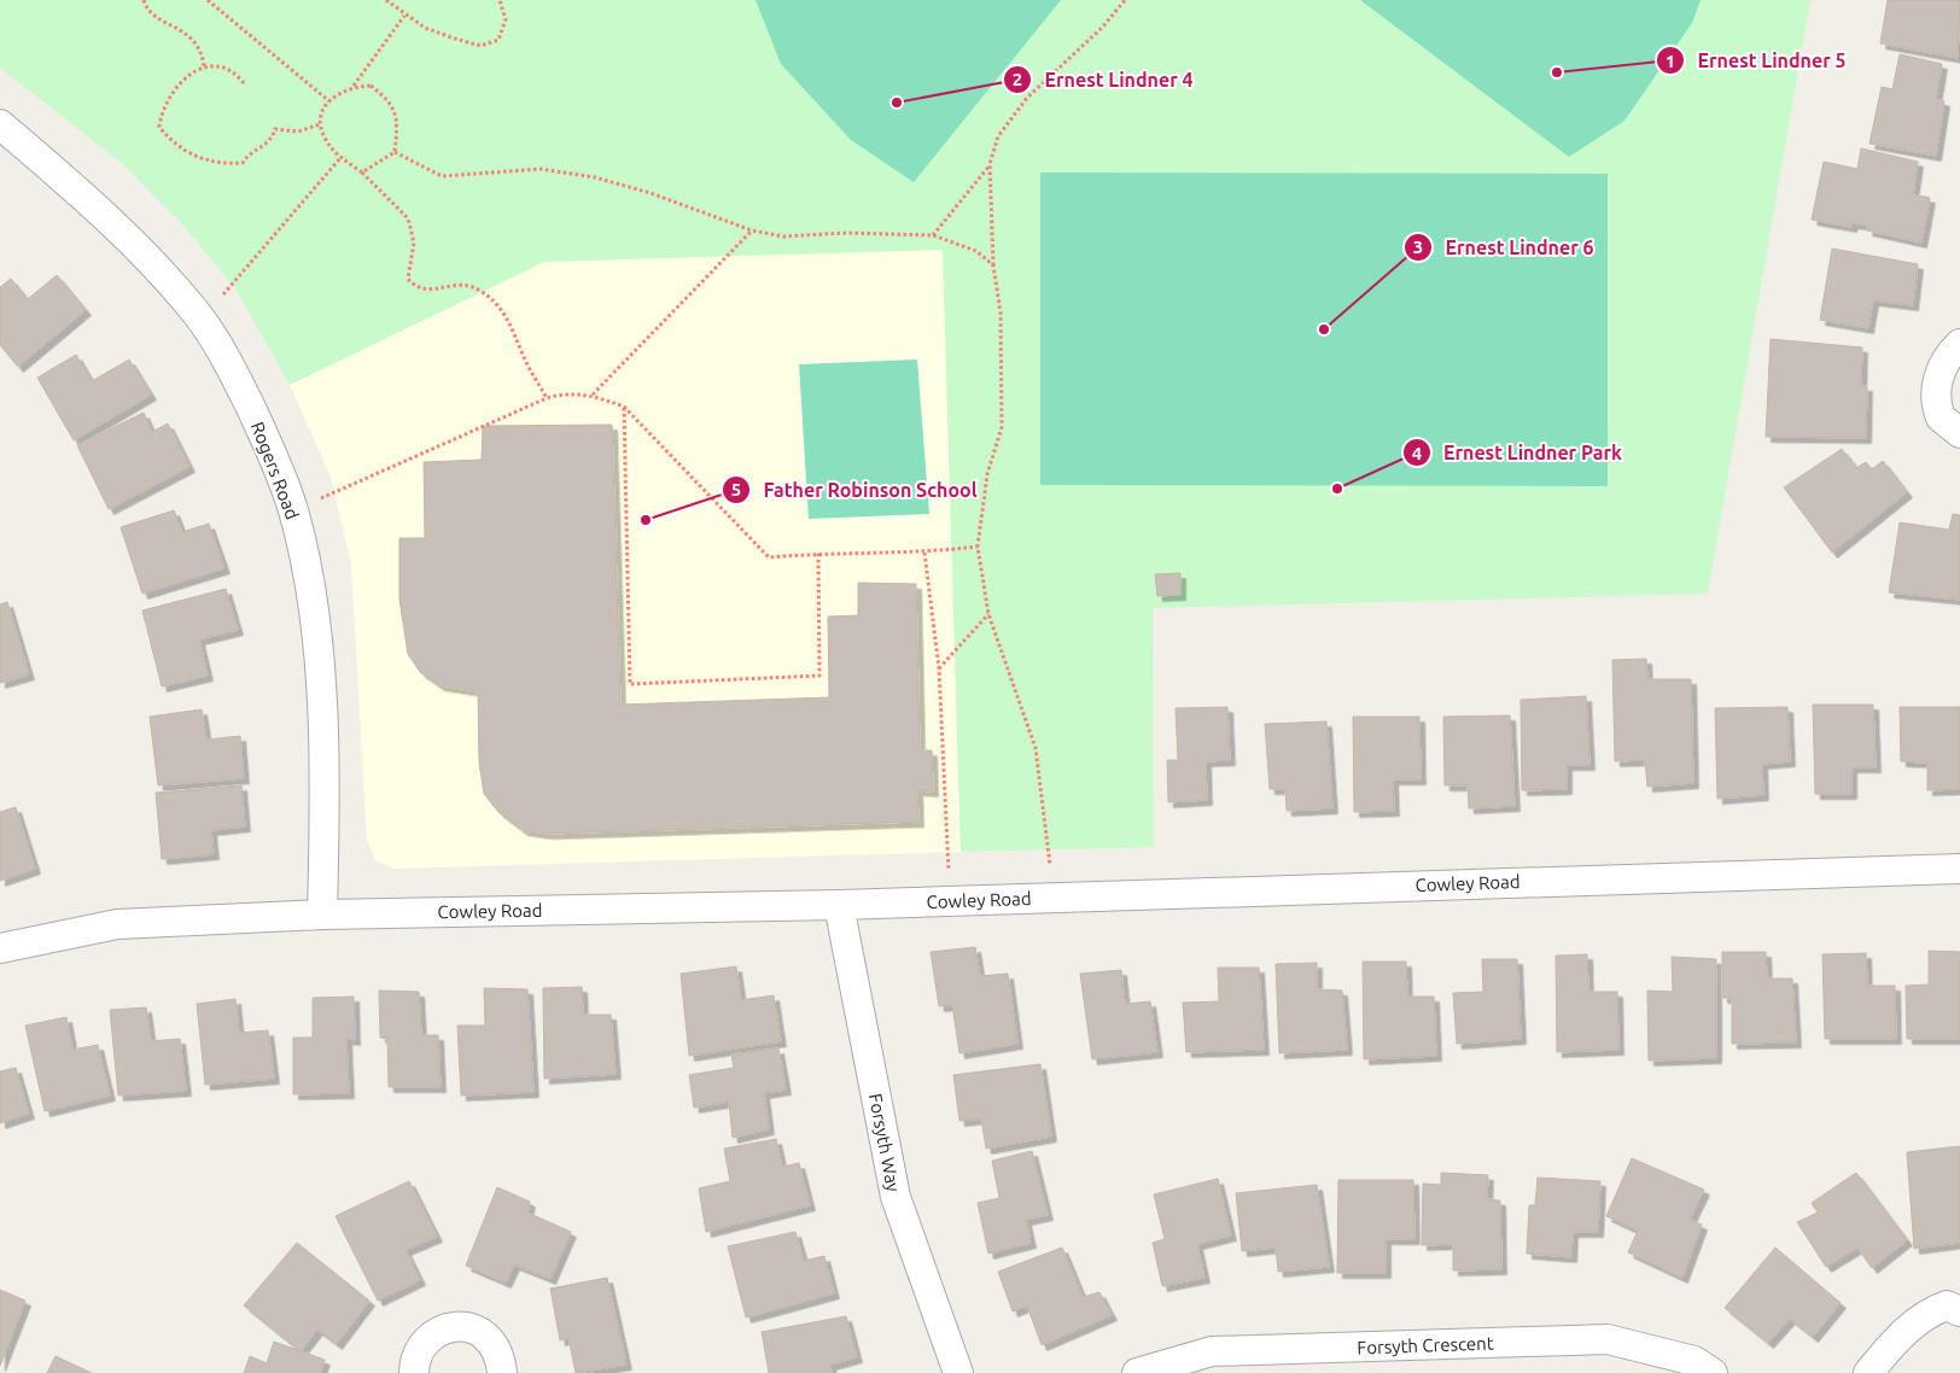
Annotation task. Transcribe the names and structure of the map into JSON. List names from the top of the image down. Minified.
{"streets":{"street":["Rogers Road","Cowley Road","Forsyth Way","Forsyth Crescent"]},"crossings":[["Rogers Road","Cowley Road"],["Cowley Road","Forsyth Way"]],"places":["Ernest Lindner 5","Ernest Lindner 4","Ernest Lindner 6","Ernest Lindner Park","Father Robinson School"]}
